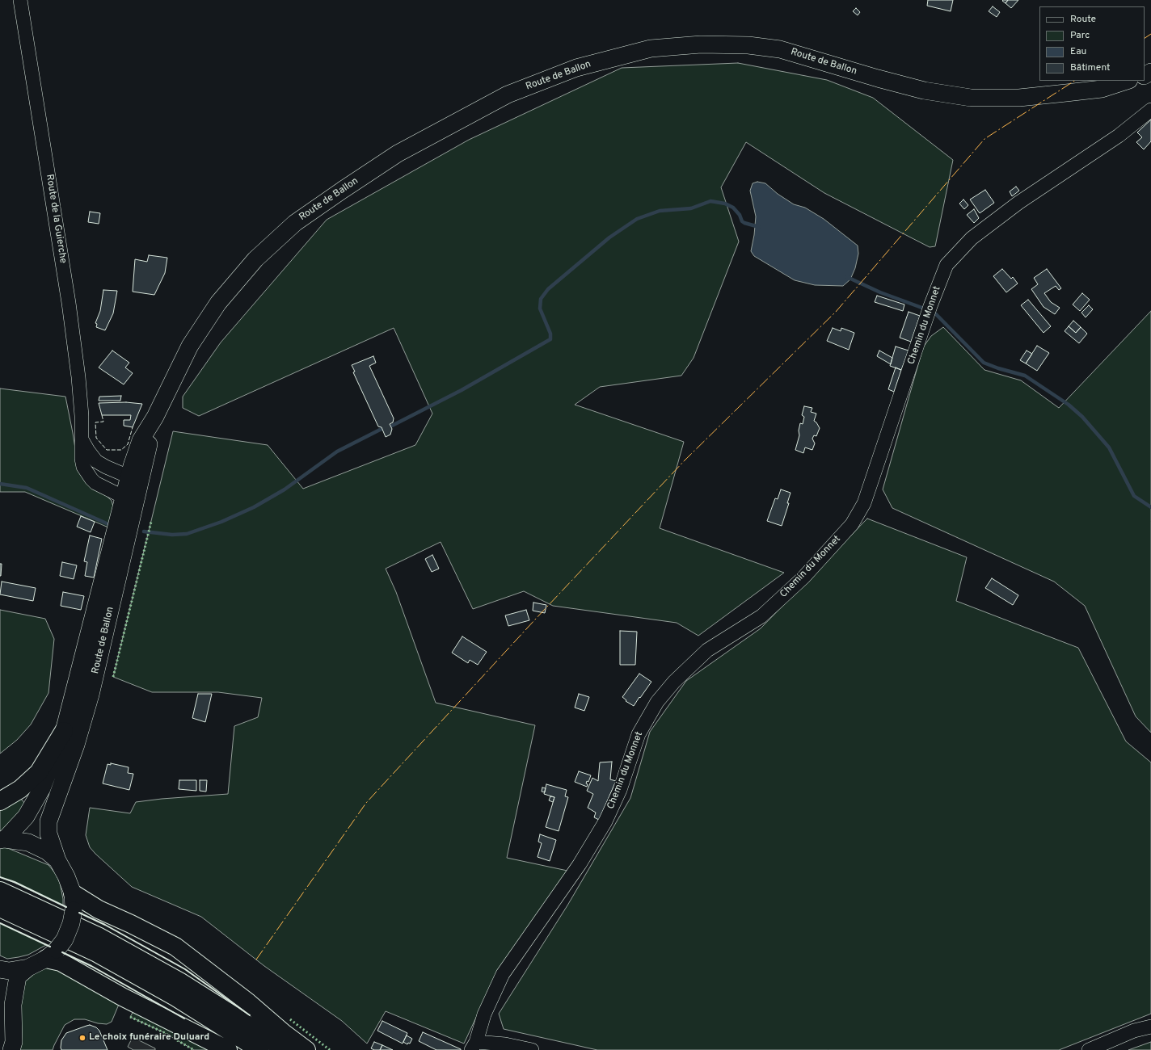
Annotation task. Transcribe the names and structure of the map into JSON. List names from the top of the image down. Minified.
{"streets":{"main road":["Route de Ballon"],"street":["Route de la Guierche","Chemin du Monnet"]},"crossings":[["Route de Ballon","Route de la Guierche"]],"places":["Le choix funéraire Duluard"],"legend":["Route","Parc","Eau","Bâtiment"]}
